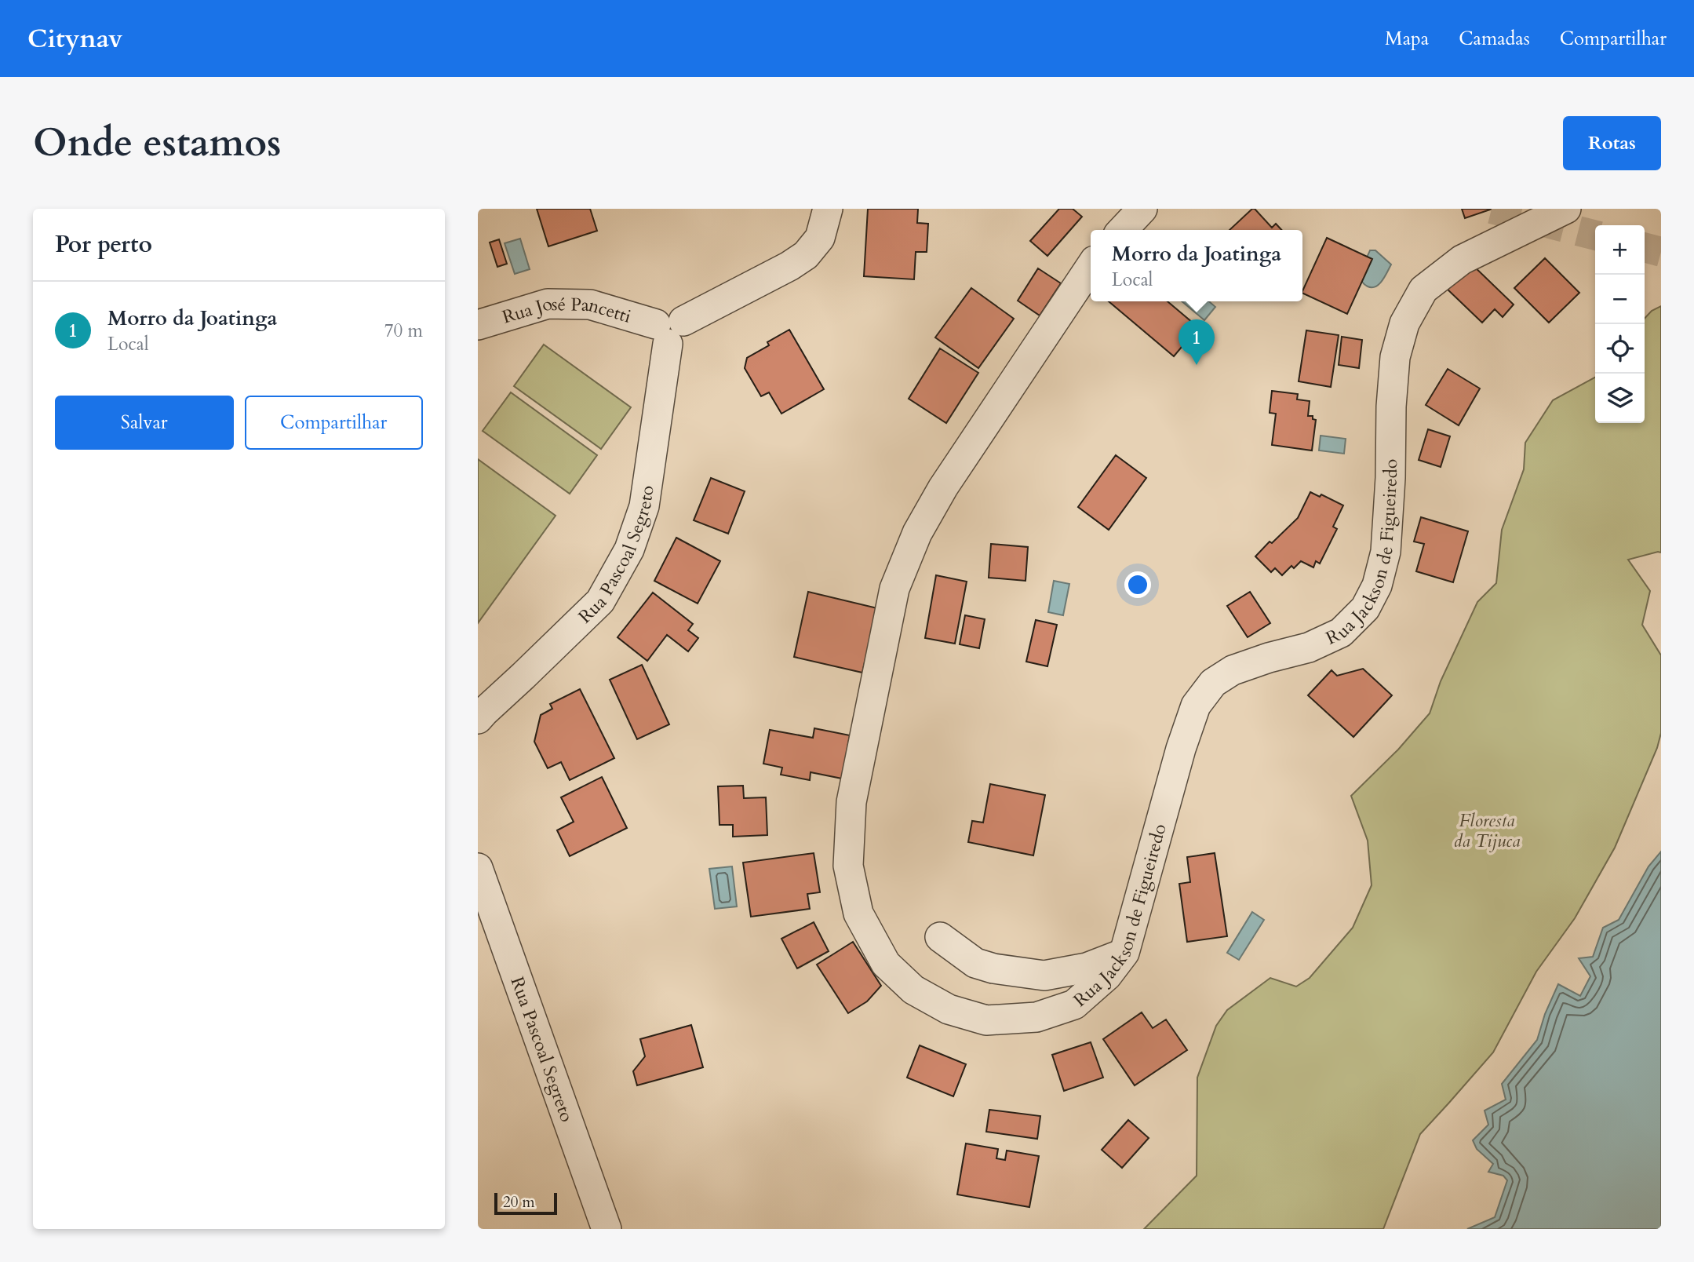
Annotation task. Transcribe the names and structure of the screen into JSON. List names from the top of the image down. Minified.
{"streets":{"street":["Rua José Pancetti","Rua Jackson de Figueiredo","Rua Pascoal Segreto"]},"crossings":[["Rua José Pancetti","Rua Pascoal Segreto"]],"parks":["Floresta da Tijuca"],"scale_bar":"20 m","page":{"header":"Citynav","nav":["Mapa","Camadas","Compartilhar"],"buttons":["Rotas",["Salvar","Compartilhar"]],"title":"Onde estamos","heading":"Por perto","map_buttons":["+","−"],"popup":["Morro da Joatinga","Local"],"list":[{"mark":"1","name":"Morro da Joatinga","note":"Local","value":"70 m"}],"pins":"1","scale":"20 m"}}
